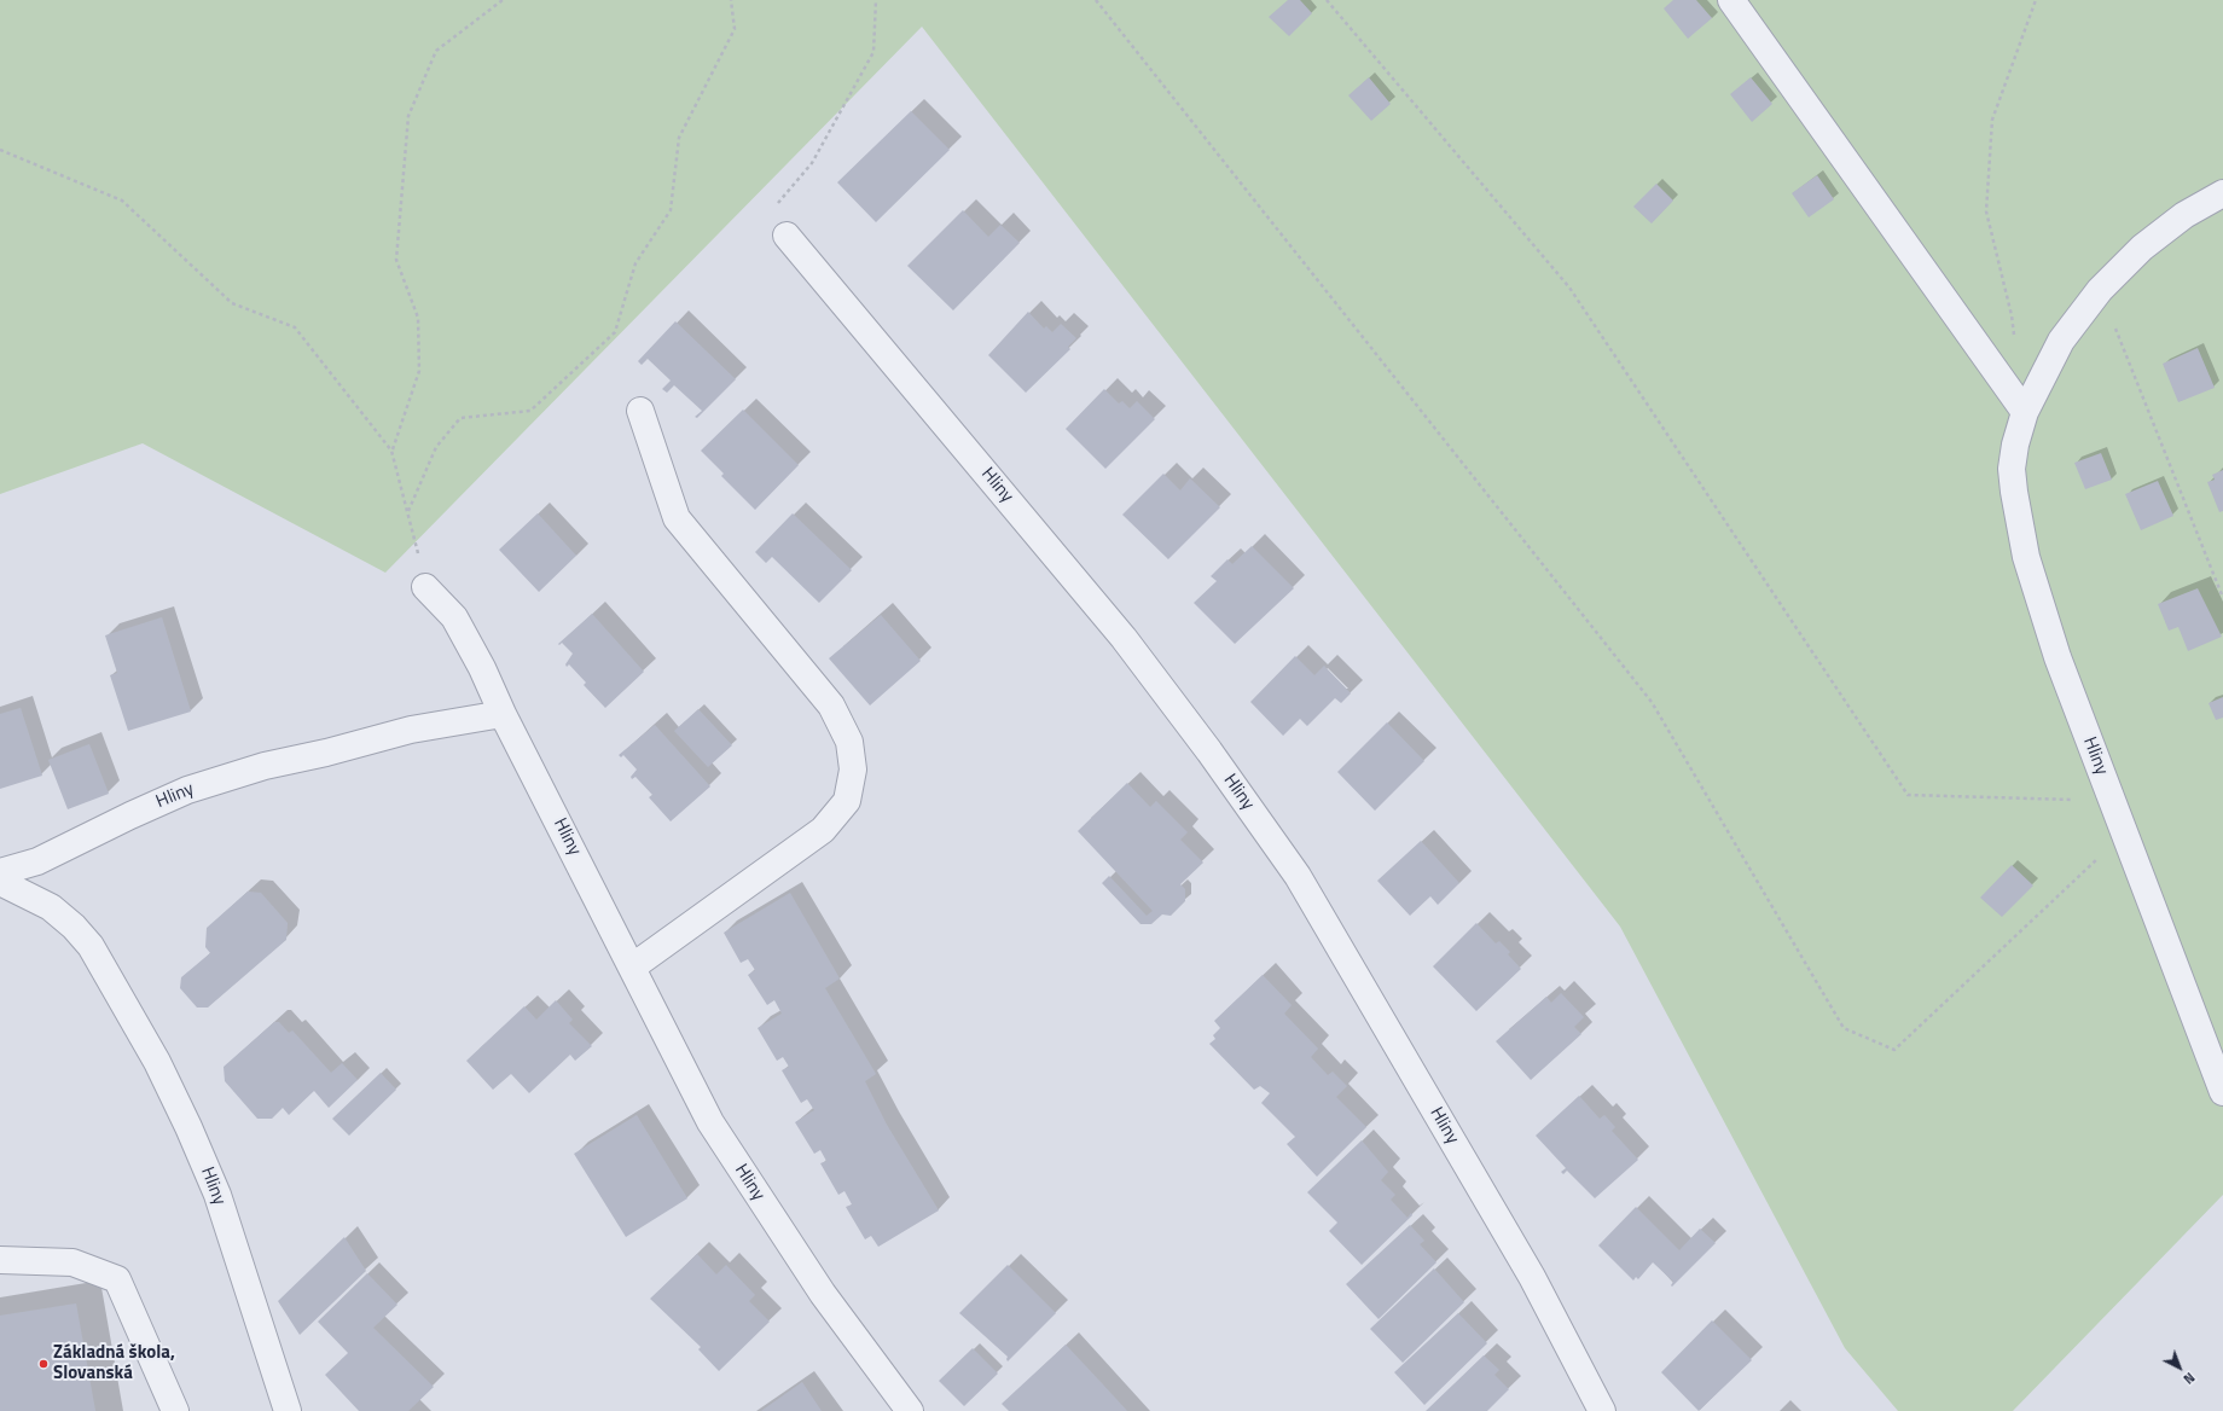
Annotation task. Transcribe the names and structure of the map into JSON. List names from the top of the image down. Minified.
{"streets":{"street":["Hliny"]},"places":["Základná škola, Slovanská"],"north":"bottom right"}
